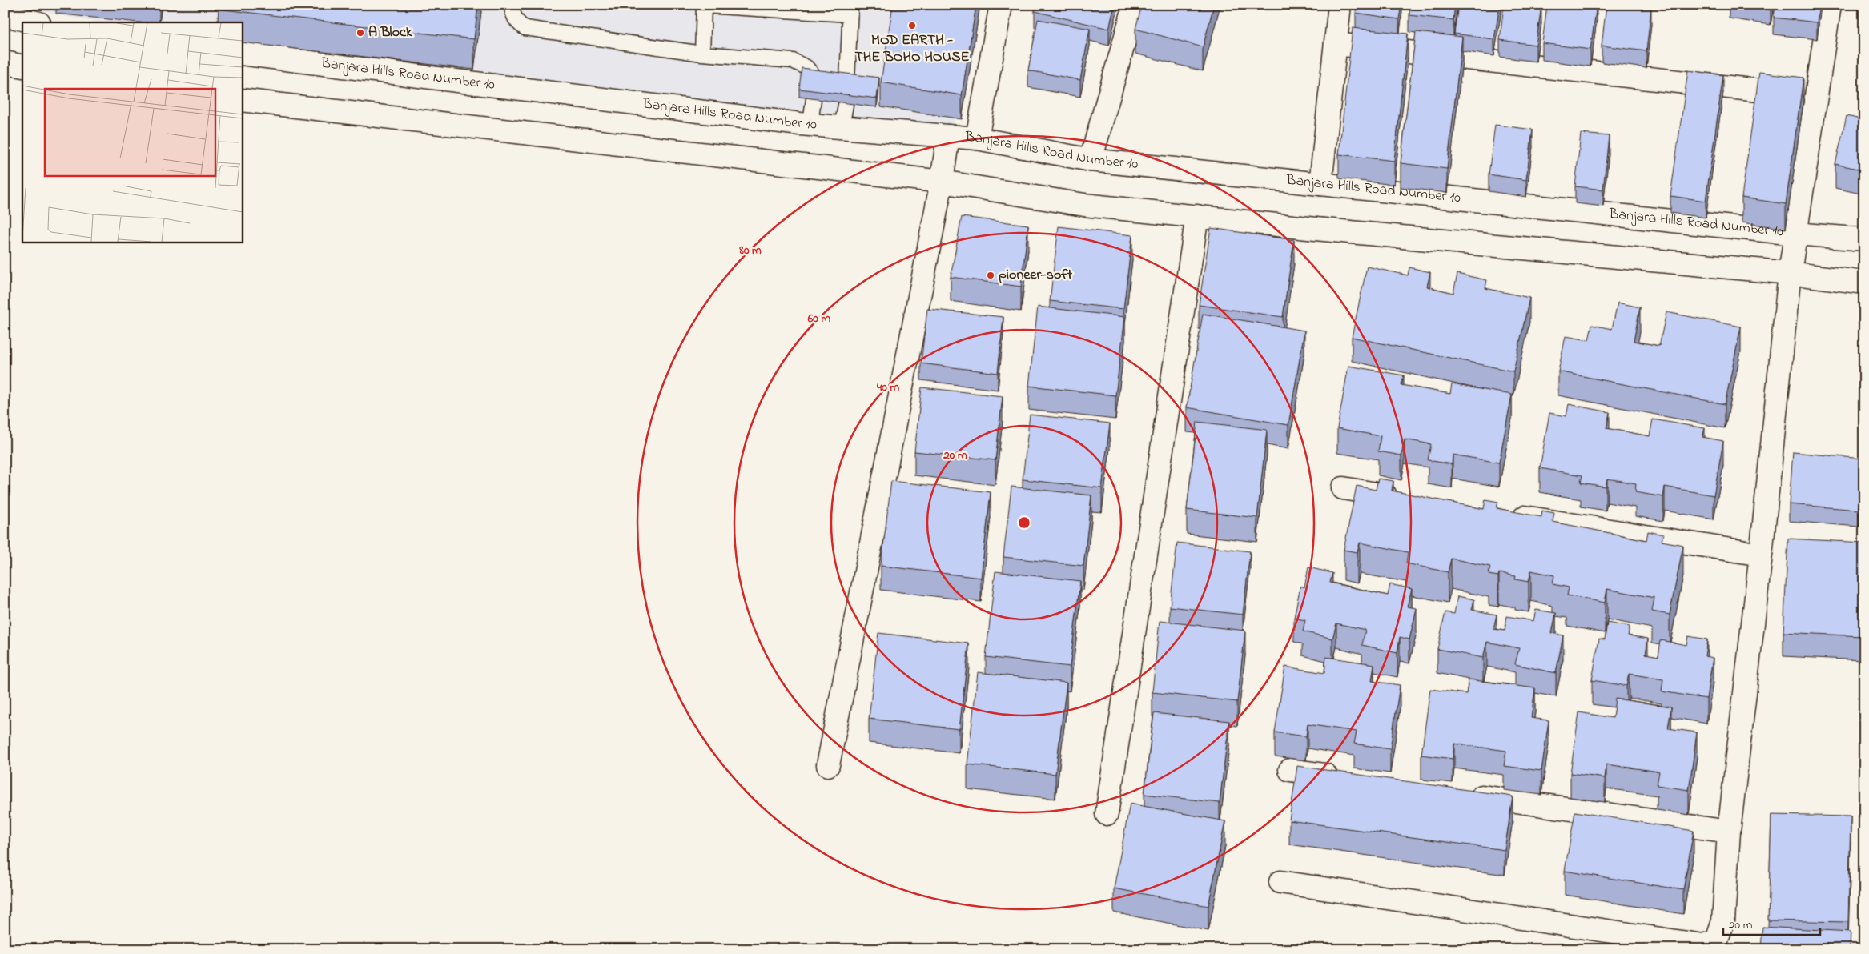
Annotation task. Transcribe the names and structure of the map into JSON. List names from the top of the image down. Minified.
{"streets":{"street":["Banjara Hills Road Number 10"]},"places":["MOD EARTH - THE BOHO HOUSE","A Block","pioneer-soft"],"scale_bar":"20 m","rings":["80 m","60 m","40 m","20 m"]}
